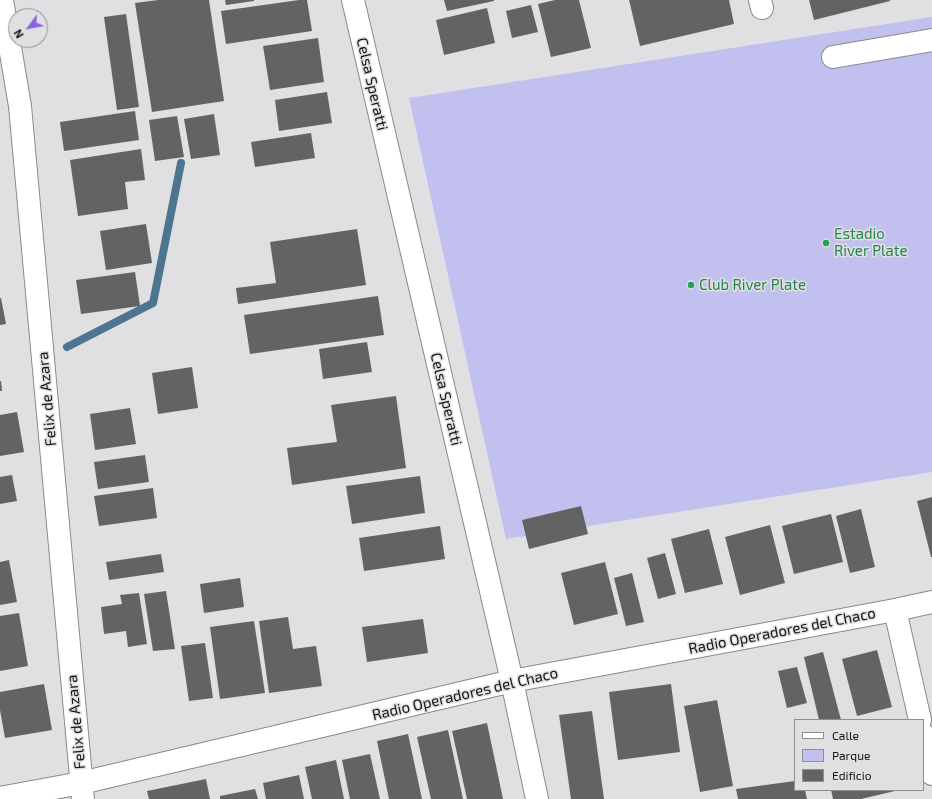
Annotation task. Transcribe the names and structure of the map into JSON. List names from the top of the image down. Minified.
{"streets":{"street":["Celsa Speratti","Felix de Azara","Radio Operadores del Chaco"]},"crossings":[["Celsa Speratti","Radio Operadores del Chaco"],["Felix de Azara","Radio Operadores del Chaco"]],"places":["Estadio River Plate","Club River Plate"],"legend":["Calle","Parque","Edificio"],"north":"bottom left"}
